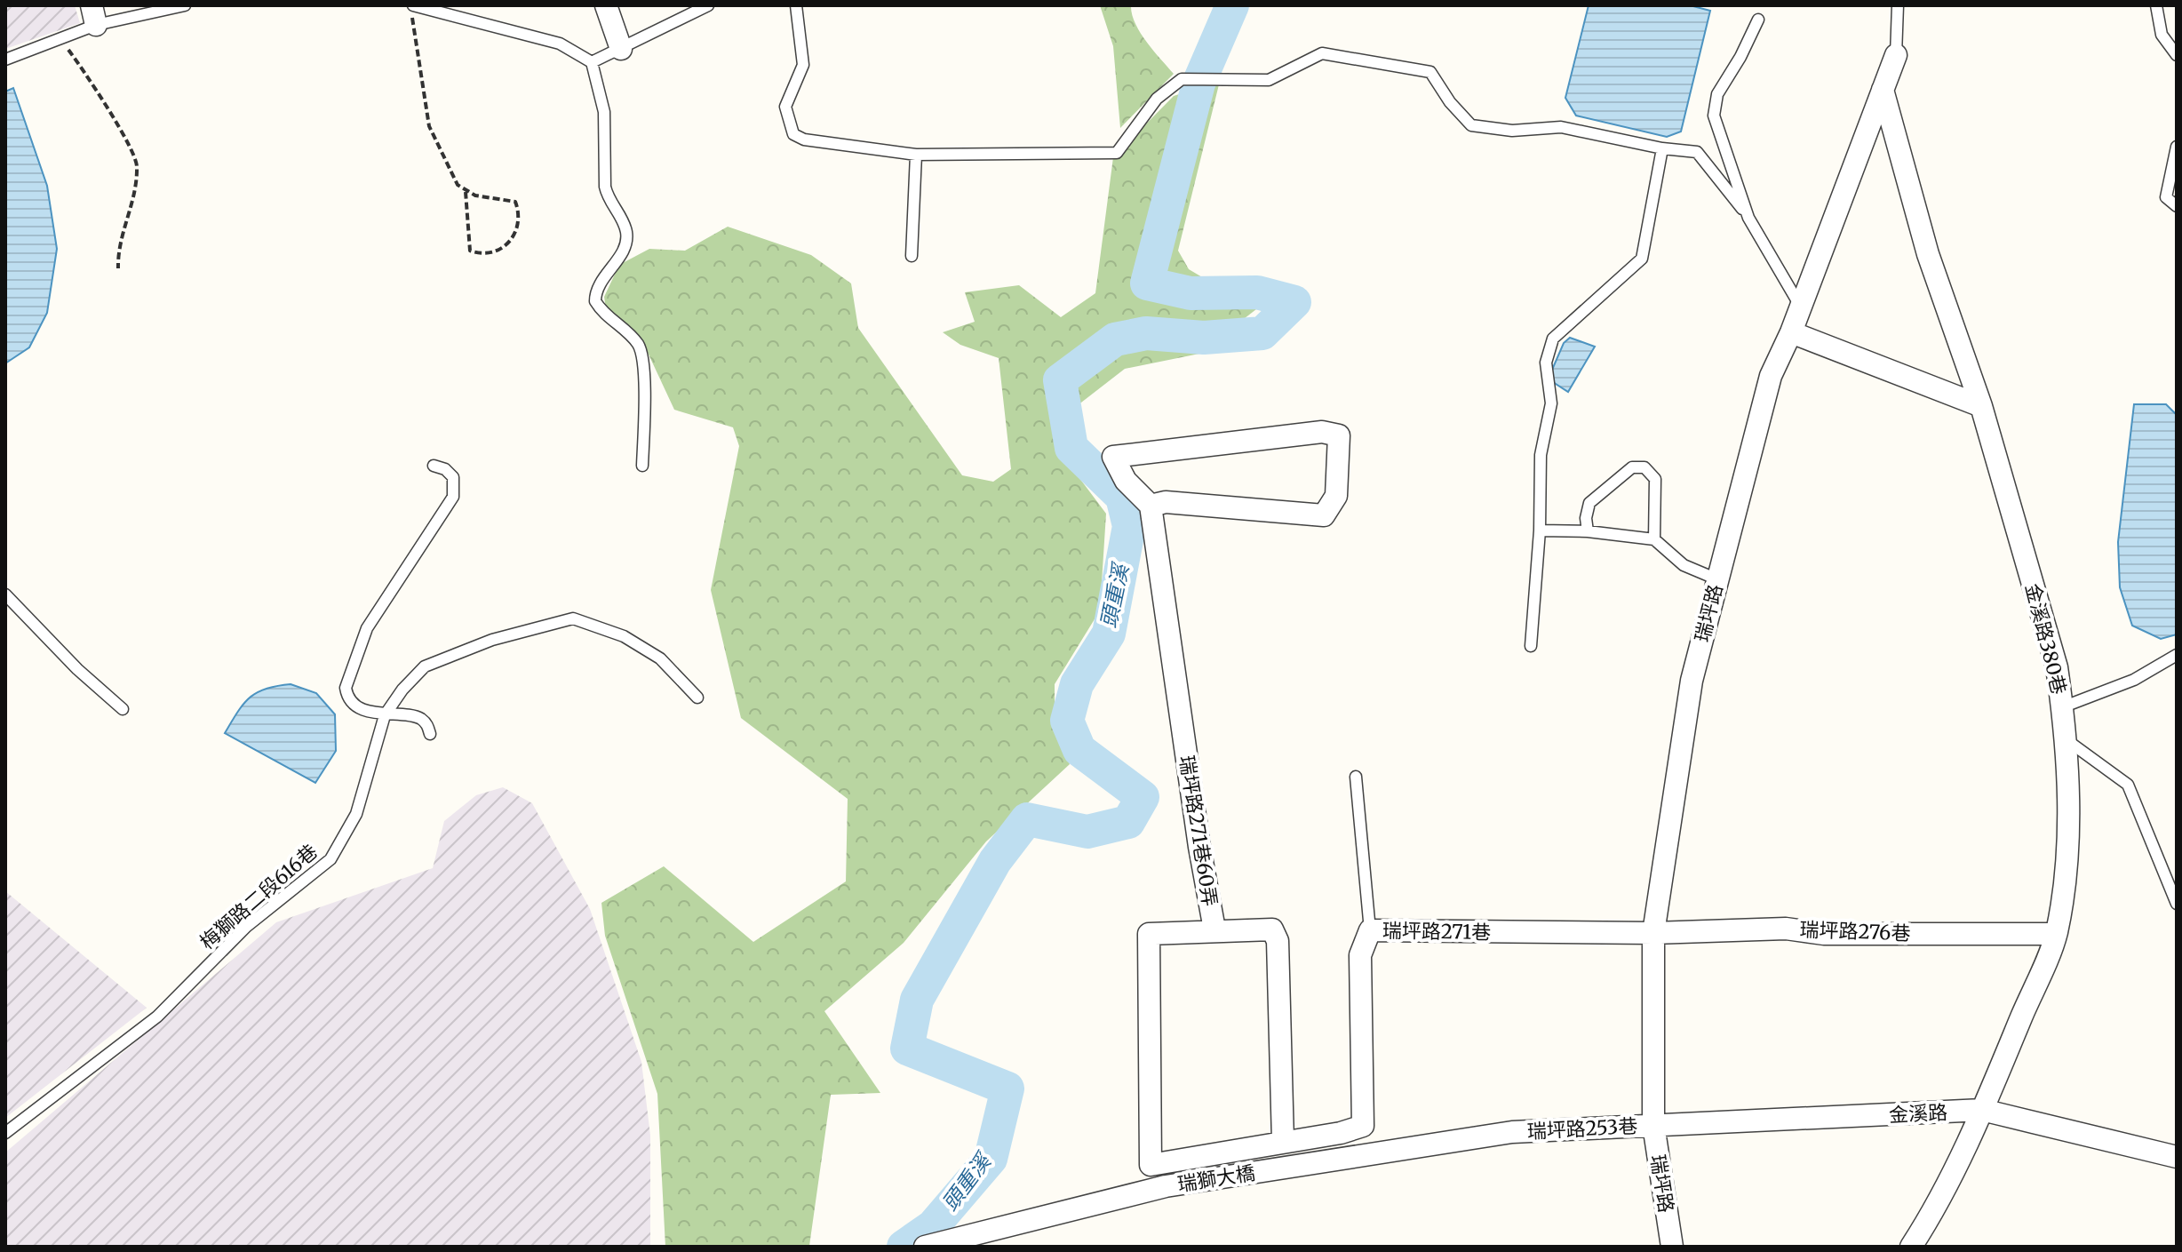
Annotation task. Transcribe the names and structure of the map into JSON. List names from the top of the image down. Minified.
{"streets":{"street":["瑞坪路","金溪路380巷","瑞坪路271巷60弄","瑞坪路271巷","瑞坪路276巷","金溪路","瑞坪路253巷","瑞獅大橋"],"lane":["梅獅路二段616巷"]},"crossings":[["瑞坪路","金溪路380巷"],["瑞坪路","瑞坪路271巷"],["瑞坪路","瑞坪路276巷"],["瑞坪路","金溪路"],["瑞坪路","瑞坪路253巷"],["金溪路380巷","瑞坪路276巷"],["金溪路380巷","金溪路"],["瑞坪路271巷60弄","瑞坪路271巷"],["瑞坪路271巷","瑞坪路276巷"],["金溪路","瑞坪路253巷"],["瑞坪路253巷","瑞獅大橋"]],"water":["頭重溪"]}
